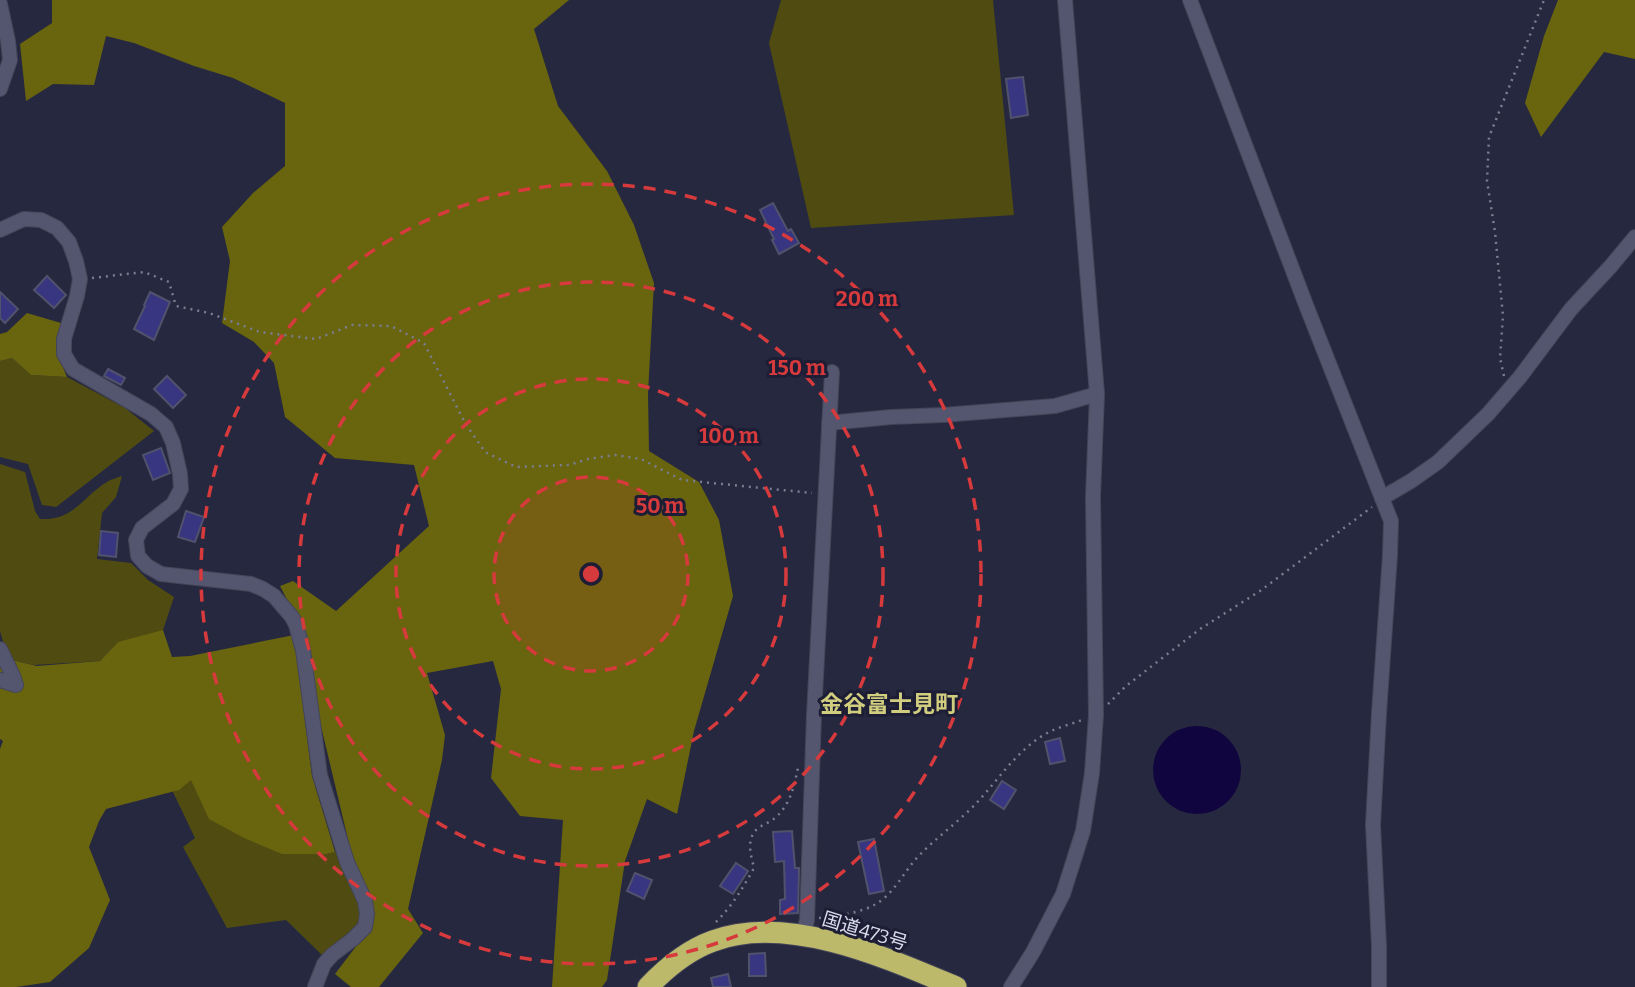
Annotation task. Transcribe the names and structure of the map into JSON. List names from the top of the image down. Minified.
{"streets":{"highway":["国道473号"]},"districts":["金谷富士見町"],"rings":["200 m","150 m","100 m","50 m"]}
